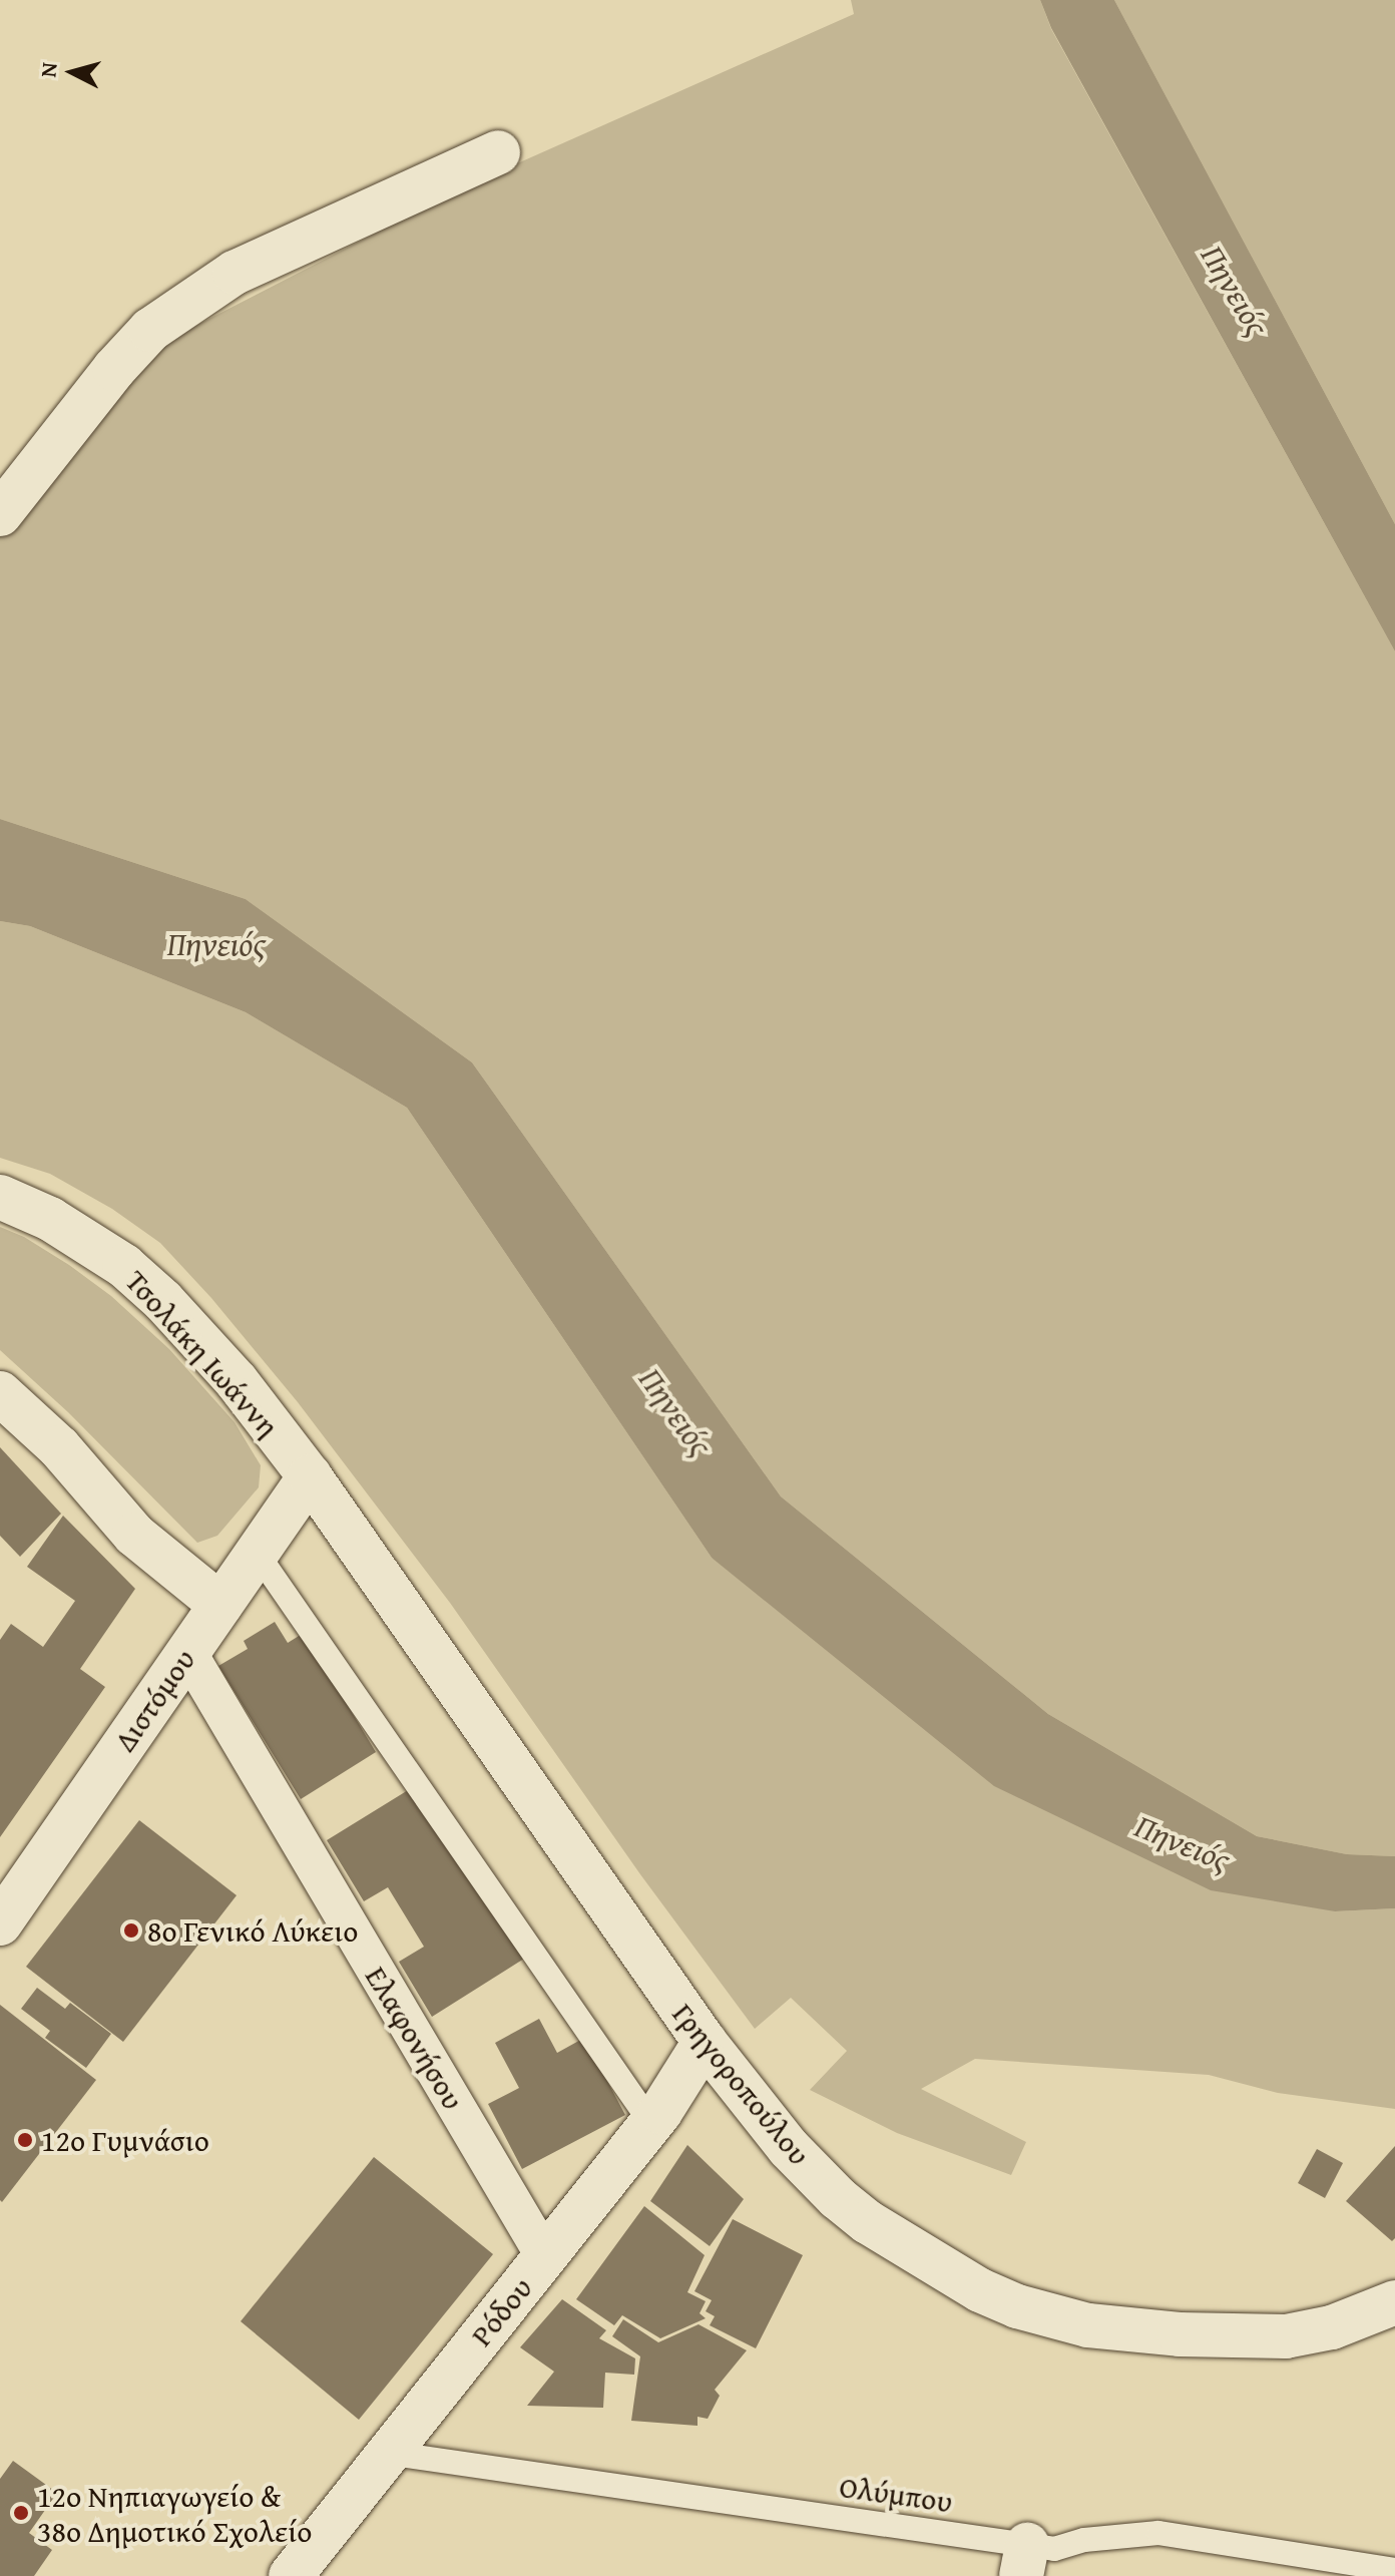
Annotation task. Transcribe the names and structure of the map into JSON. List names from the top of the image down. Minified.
{"streets":{"street":["Τσολάκη Ιωάννη","Διστόμου","Ελαφονήσου","Γρηγοροπούλου","Ρόδου"],"lane":["Ολύμπου"]},"crossings":[["Τσολάκη Ιωάννη","Διστόμου"],["Τσολάκη Ιωάννη","Γρηγοροπούλου"],["Διστόμου","Ελαφονήσου"],["Διστόμου","Γρηγοροπούλου"],["Ελαφονήσου","Ρόδου"],["Γρηγοροπούλου","Ρόδου"],["Ρόδου","Ολύμπου"]],"water":["Πηνειός"],"places":["8ο Γενικό Λύκειο","12ο Γυμνάσιο","12o Νηπιαγωγείο & 38ο Δημοτικό Σχολείο"],"north":"left"}
